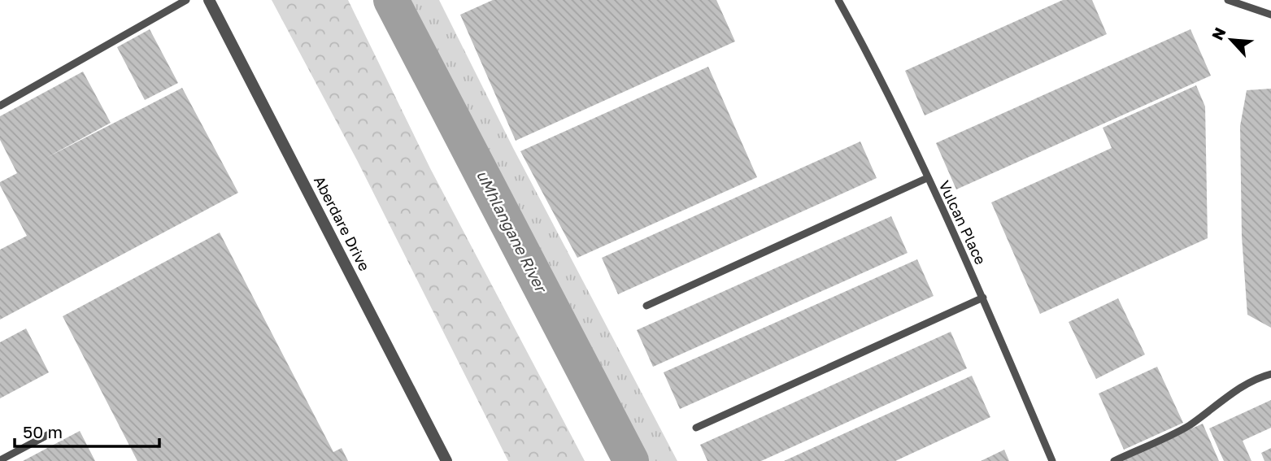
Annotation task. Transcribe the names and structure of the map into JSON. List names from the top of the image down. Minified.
{"streets":{"street":["Aberdare Drive"],"lane":["Vulcan Place"]},"water":["uMhlangane River"],"scale_bar":"50 m","north":"top left"}
